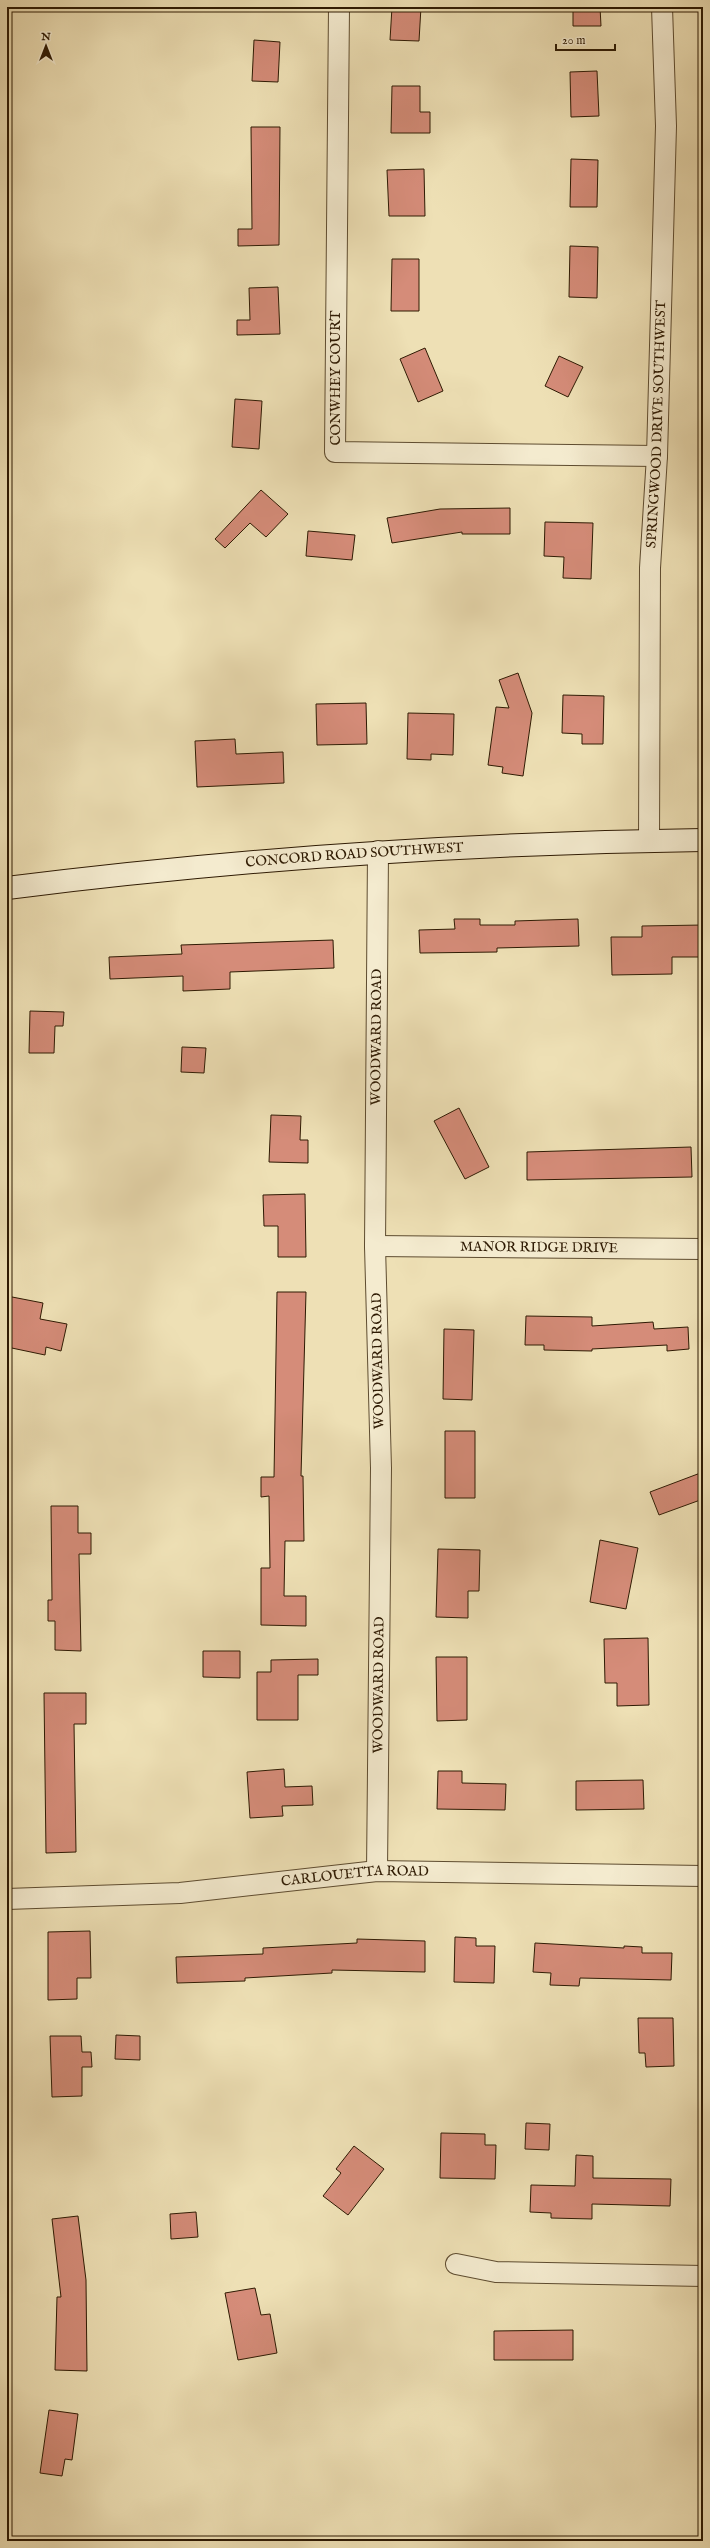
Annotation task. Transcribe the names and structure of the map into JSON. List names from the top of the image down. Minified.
{"streets":{"street":["CONWHEY COURT","SPRINGWOOD DRIVE SOUTHWEST","CONCORD ROAD SOUTHWEST","WOODWARD ROAD","MANOR RIDGE DRIVE","CARLOUETTA ROAD"]},"crossings":[["CONWHEY COURT","SPRINGWOOD DRIVE SOUTHWEST"],["SPRINGWOOD DRIVE SOUTHWEST","CONCORD ROAD SOUTHWEST"],["CONCORD ROAD SOUTHWEST","WOODWARD ROAD"],["WOODWARD ROAD","MANOR RIDGE DRIVE"],["WOODWARD ROAD","CARLOUETTA ROAD"]],"scale_bar":"20 m","north":"top"}
